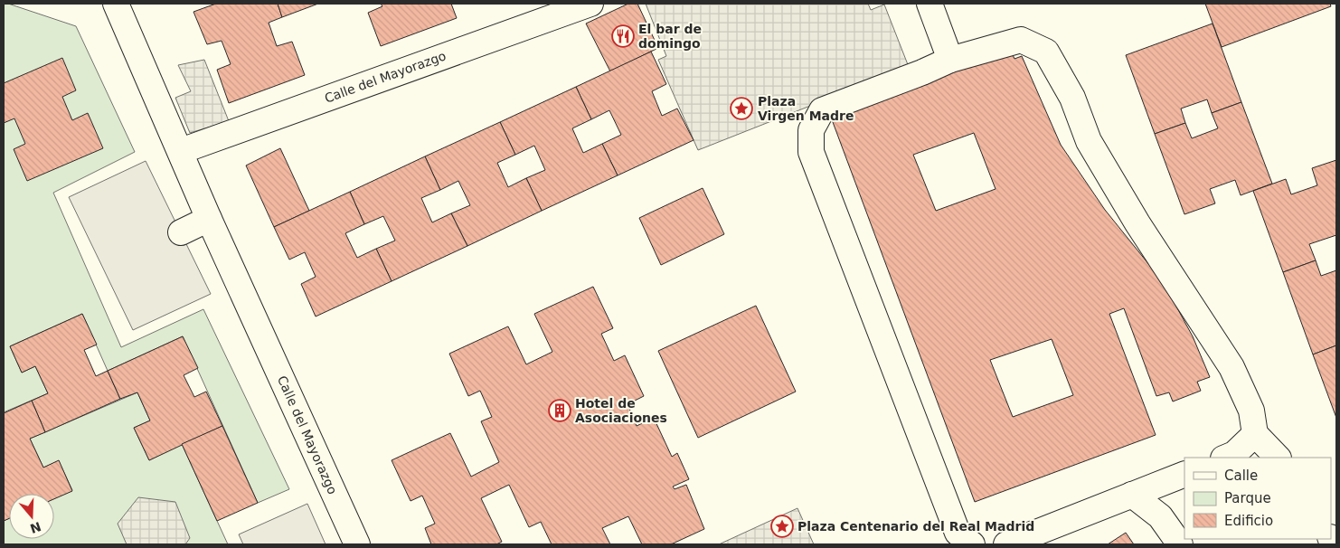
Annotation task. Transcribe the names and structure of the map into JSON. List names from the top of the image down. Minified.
{"streets":{"street":["Calle del Mayorazgo"]},"places":{"restaurant":["El bar de domingo"],"place":["Plaza Virgen Madre","Plaza Centenario del Real Madrid"],"building":["Hotel de Asociaciones"]},"legend":["Calle","Parque","Edificio"],"north":"bottom"}
